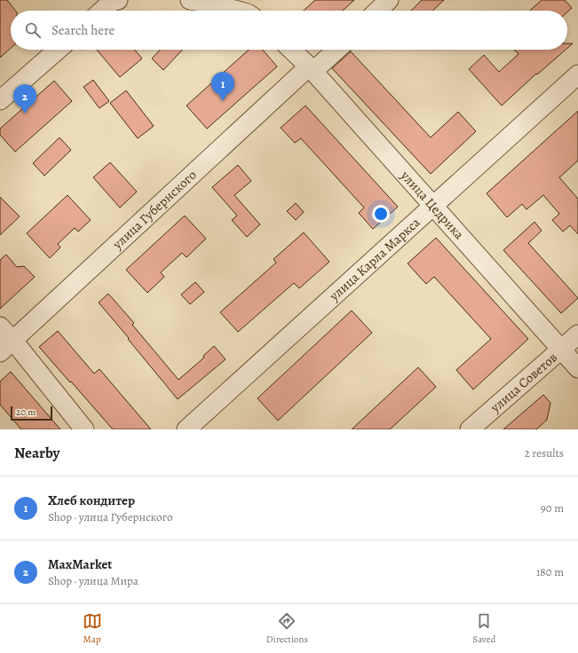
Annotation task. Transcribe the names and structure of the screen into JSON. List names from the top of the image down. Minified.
{"streets":{"street":["улица Цедрика","улица Губернского","улица Карла Маркса","улица Советов"]},"crossings":[["улица Цедрика","улица Губернского"],["улица Цедрика","улица Карла Маркса"],["улица Цедрика","улица Советов"]],"scale_bar":"20 m","page":{"search":"Search here","pins":["1","2"],"scale":"20 m","heading":["Nearby","2 results"],"list":[{"mark":"1","name":"Хлеб кондитер","note":"Shop · улица Губернского","value":"90 m"},{"mark":"2","name":"MaxMarket","note":"Shop · улица Мира","value":"180 m"}],"nav":["Map","Directions","Saved"]}}
